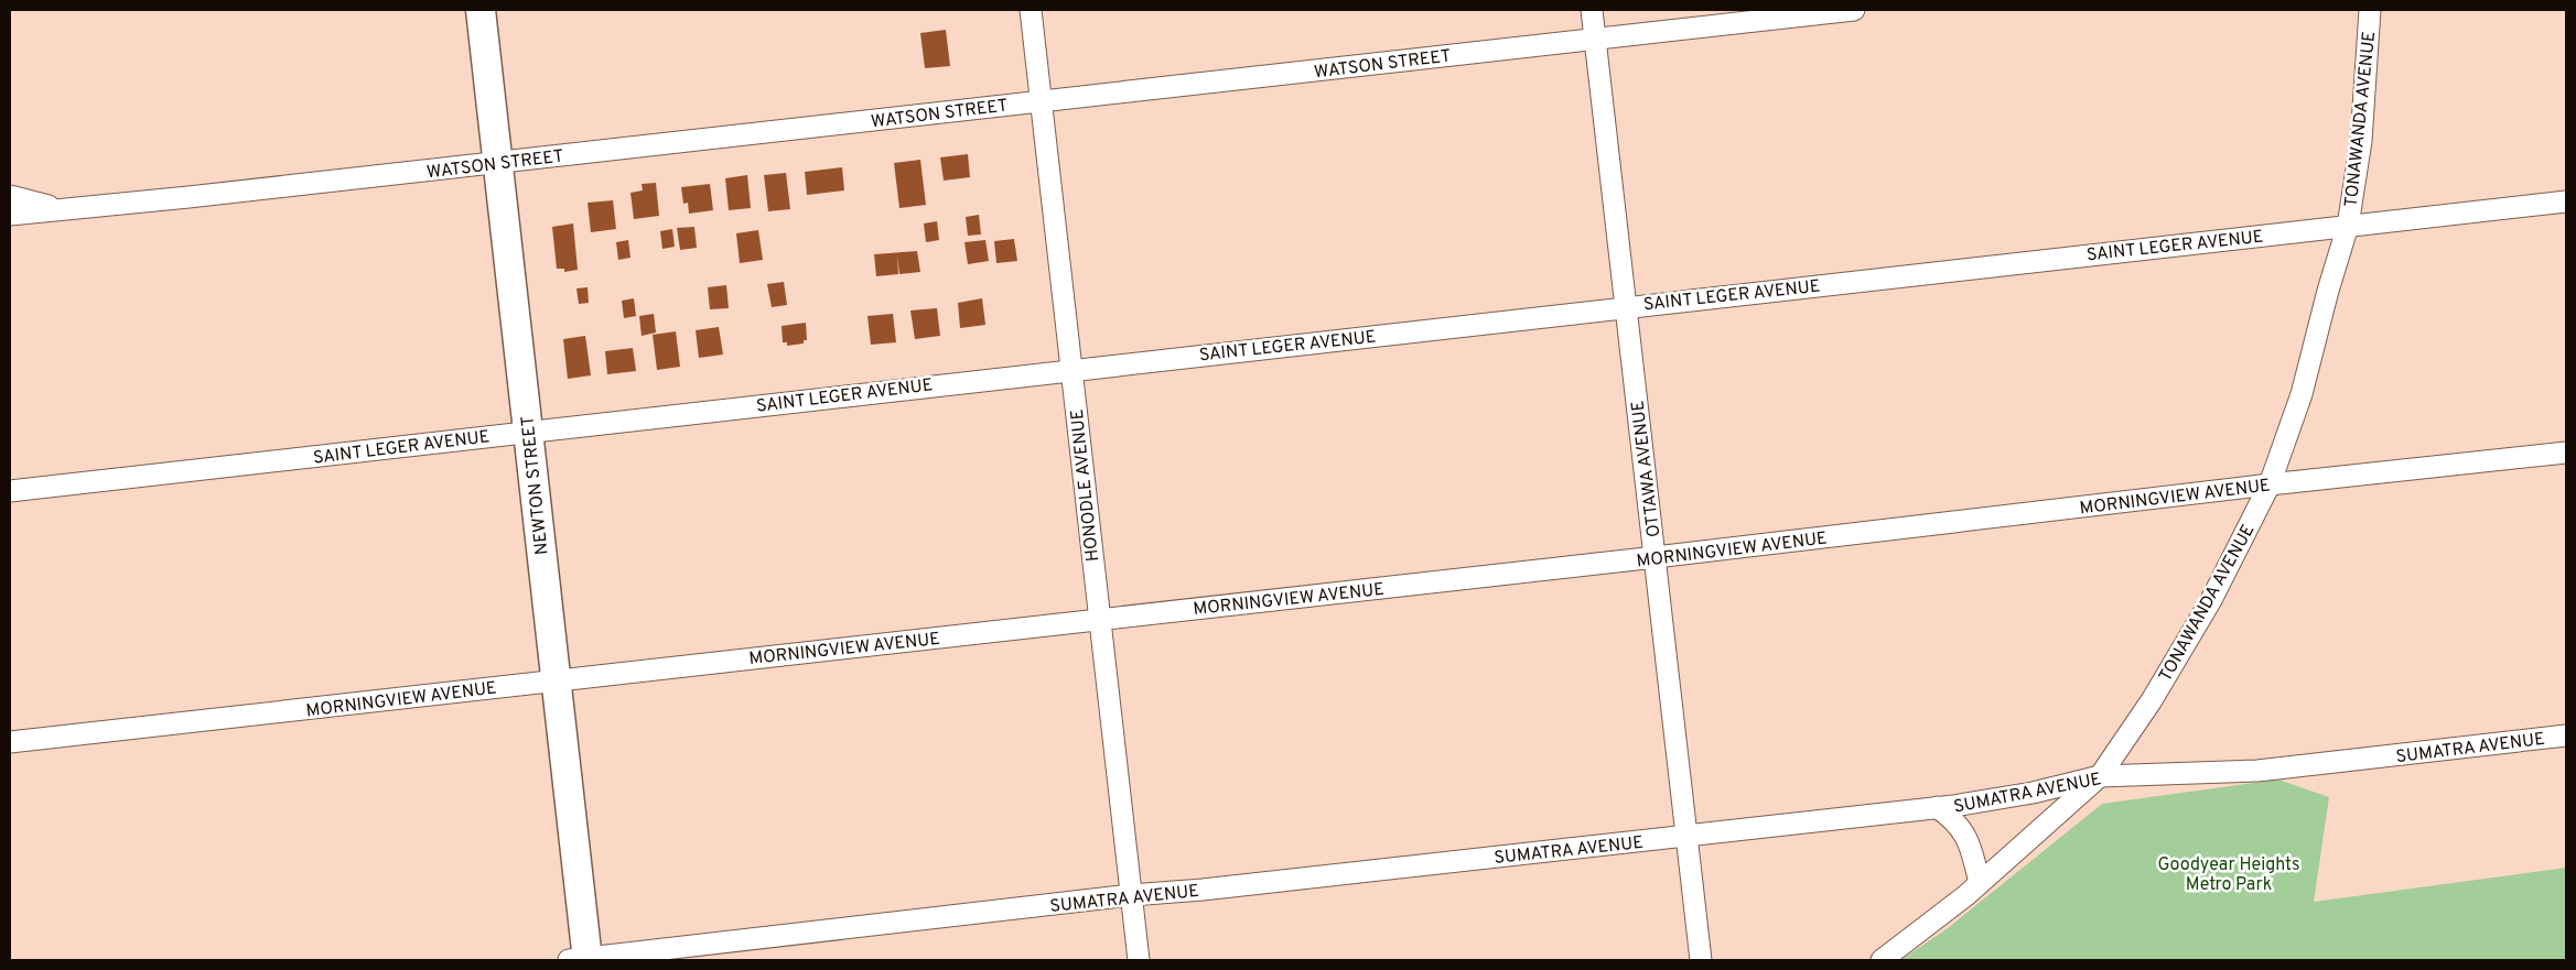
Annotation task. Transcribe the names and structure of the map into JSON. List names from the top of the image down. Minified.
{"streets":{"street":["WATSON STREET","TONAWANDA AVENUE","SAINT LEGER AVENUE","OTTAWA AVENUE","NEWTON STREET","HONODLE AVENUE","MORNINGVIEW AVENUE","SUMATRA AVENUE"]},"crossings":[["WATSON STREET","OTTAWA AVENUE"],["WATSON STREET","NEWTON STREET"],["WATSON STREET","HONODLE AVENUE"],["TONAWANDA AVENUE","SAINT LEGER AVENUE"],["TONAWANDA AVENUE","MORNINGVIEW AVENUE"],["TONAWANDA AVENUE","SUMATRA AVENUE"],["SAINT LEGER AVENUE","OTTAWA AVENUE"],["SAINT LEGER AVENUE","NEWTON STREET"],["SAINT LEGER AVENUE","HONODLE AVENUE"],["OTTAWA AVENUE","MORNINGVIEW AVENUE"],["OTTAWA AVENUE","SUMATRA AVENUE"],["NEWTON STREET","MORNINGVIEW AVENUE"],["NEWTON STREET","SUMATRA AVENUE"],["HONODLE AVENUE","MORNINGVIEW AVENUE"],["HONODLE AVENUE","SUMATRA AVENUE"]],"parks":["Goodyear Heights Metro Park"]}
